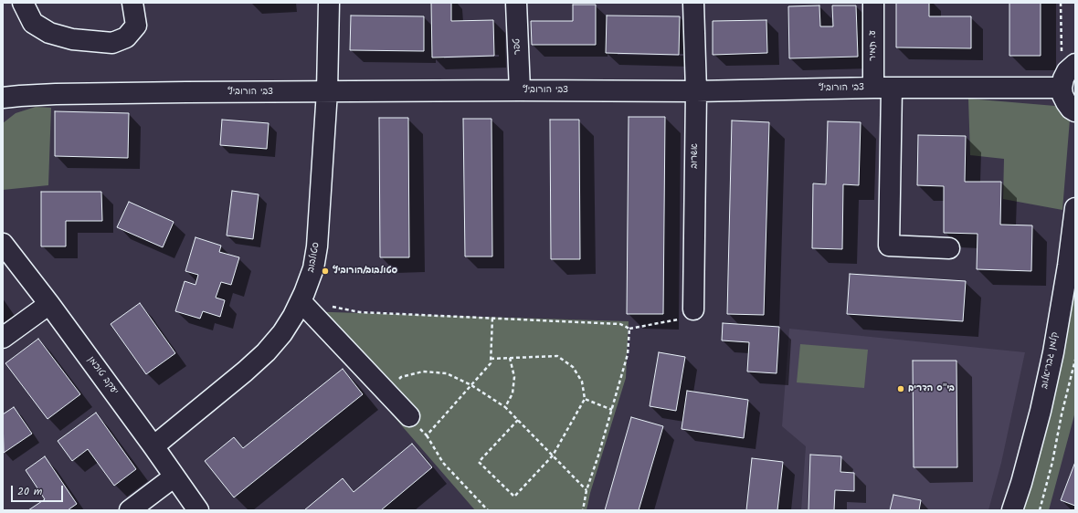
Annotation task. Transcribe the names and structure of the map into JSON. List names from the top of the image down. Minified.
{"streets":{"street":["ע. תמיר","טפר","צבי הורוביץ","אשרוב","סטולבוב","קלמן גבריאלוב","יעקב טוכמן"]},"crossings":[["ע. תמיר","צבי הורוביץ"],["טפר","צבי הורוביץ"],["צבי הורוביץ","אשרוב"],["צבי הורוביץ","סטולבוב"],["סטולבוב","יעקב טוכמן"]],"places":["סטולבוב/הורוביץ","בי\"ס הדרים"],"scale_bar":"20 m"}
